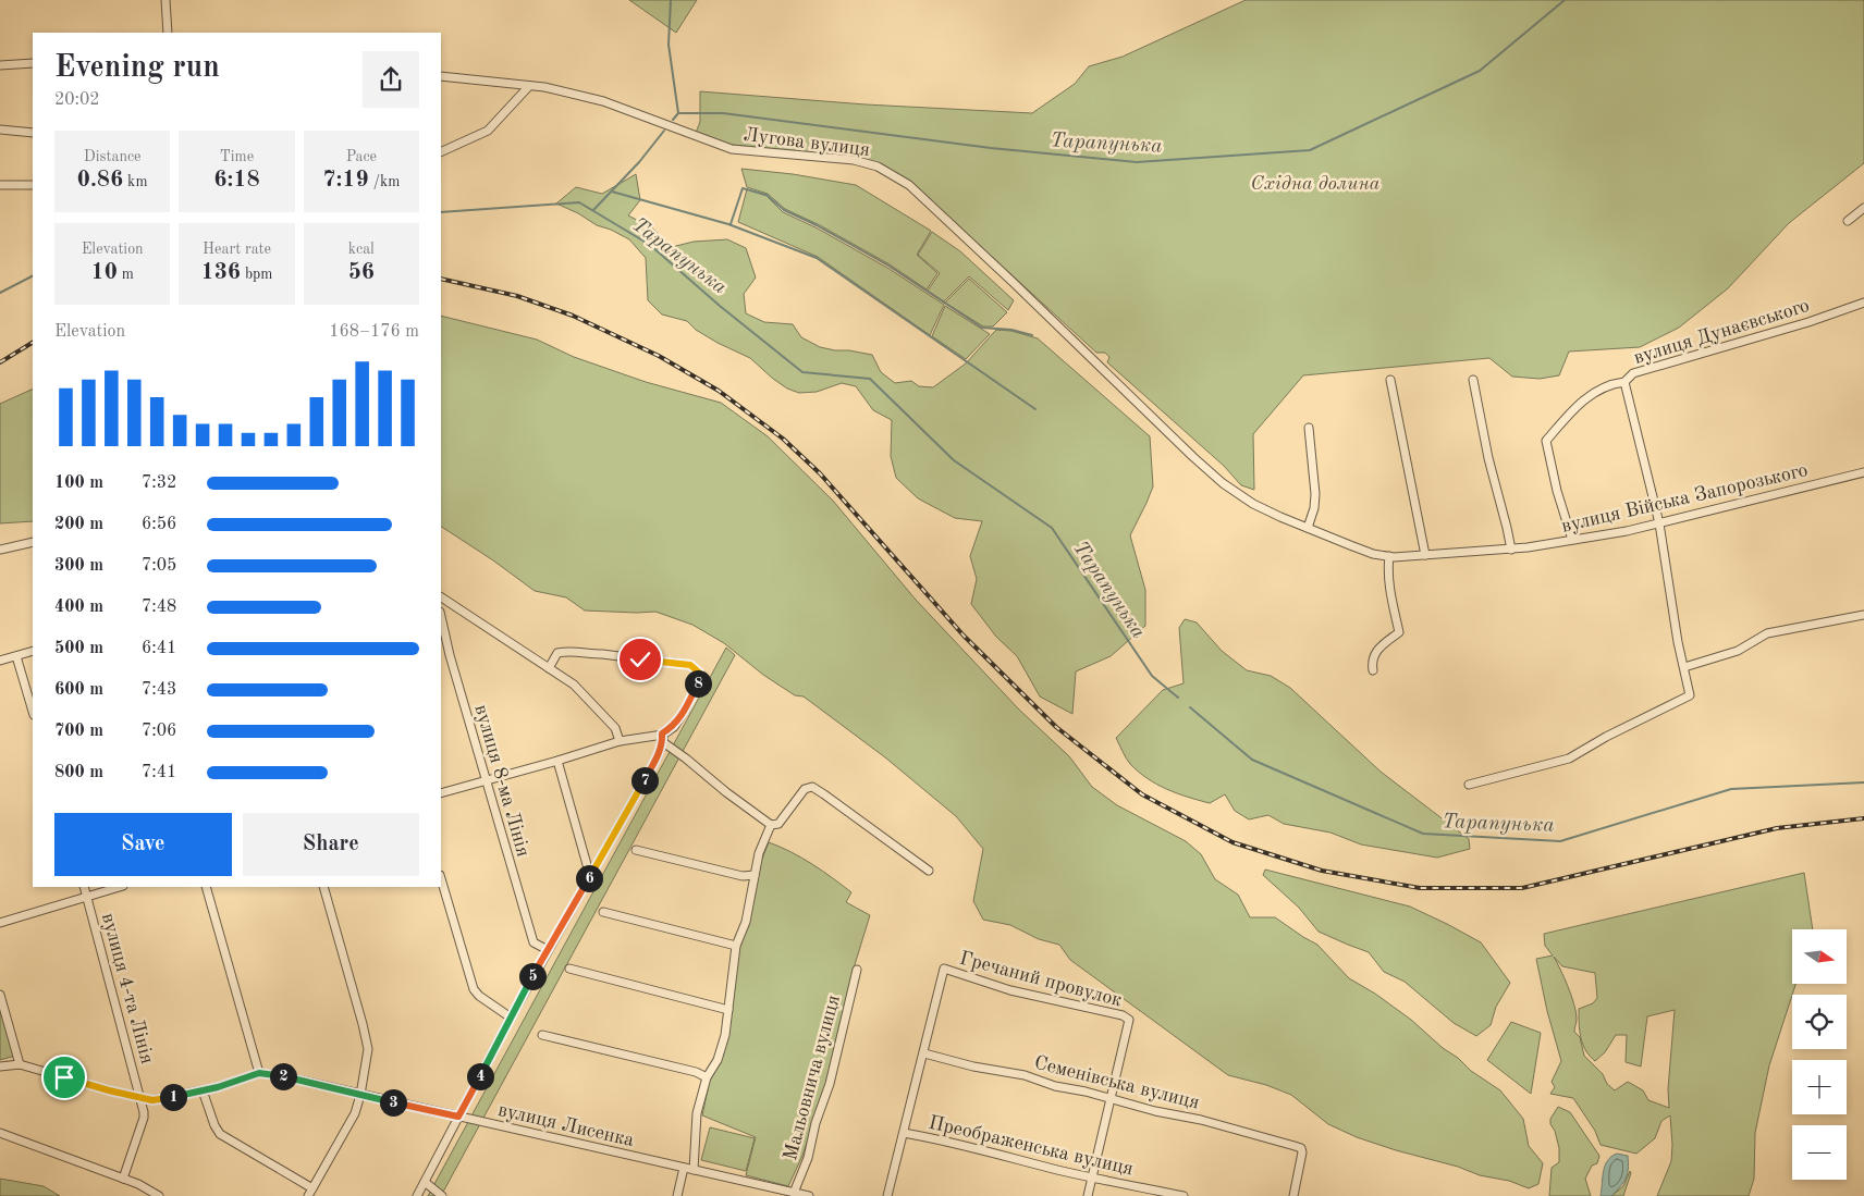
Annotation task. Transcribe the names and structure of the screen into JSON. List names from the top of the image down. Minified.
{"streets":{"street":["Лугова вулиця","вулиця Дунаєвського","вулиця Війська Запорозького","вулиця 8-ма Лінія","Гречаний провулок","вулиця 4-та Лінія","Мальовнича вулиця","Семенівська вулиця","вулиця Лисенка","Преображенська вулиця"]},"crossings":[["Лугова вулиця","вулиця Війська Запорозького"],["вулиця Дунаєвського","вулиця Війська Запорозького"],["Гречаний провулок","Семенівська вулиця"],["вулиця 4-та Лінія","вулиця Лисенка"],["Мальовнича вулиця","вулиця Лисенка"]],"water":["Тарапунька"],"parks":["Східна долина"],"north":"right","page":{"heading":["Evening run","20:02"],"stats":[["Distance","0.86 km"],["Time","6:18"],["Pace","7:19 /km"],["Elevation","10 m"],["Heart rate","136 bpm"],["kcal","56"]],"chart":["Elevation","168–176 m"],"list":[{"name":"100 m","note":"7:32"},{"name":"200 m","note":"6:56"},{"name":"300 m","note":"7:05"},{"name":"400 m","note":"7:48"},{"name":"500 m","note":"6:41"},{"name":"600 m","note":"7:43"},{"name":"700 m","note":"7:06"},{"name":"800 m","note":"7:41"}],"pins":["8","7","6","5","2","4","1","3"],"buttons":["Save","Share"],"map_buttons":["+","−"]}}
